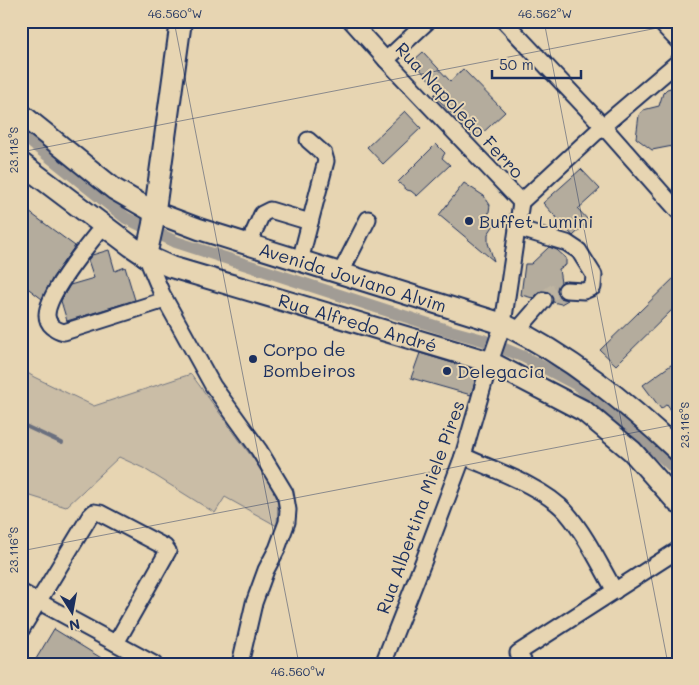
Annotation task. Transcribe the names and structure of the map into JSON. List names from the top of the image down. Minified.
{"streets":{"main road":["Avenida Joviano Alvim","Rua Alfredo André"],"street":["Rua Napoleão Ferro","Rua Albertina Miele Pires"]},"crossings":[["Avenida Joviano Alvim","Rua Albertina Miele Pires"],["Rua Alfredo André","Rua Albertina Miele Pires"]],"places":["Buffet Lumini","Corpo de Bombeiros","Delegacia"],"scale_bar":"50 m","north":"bottom","coordinates":["46.560°W","46.562°W","23.118°S","23.116°S"]}
